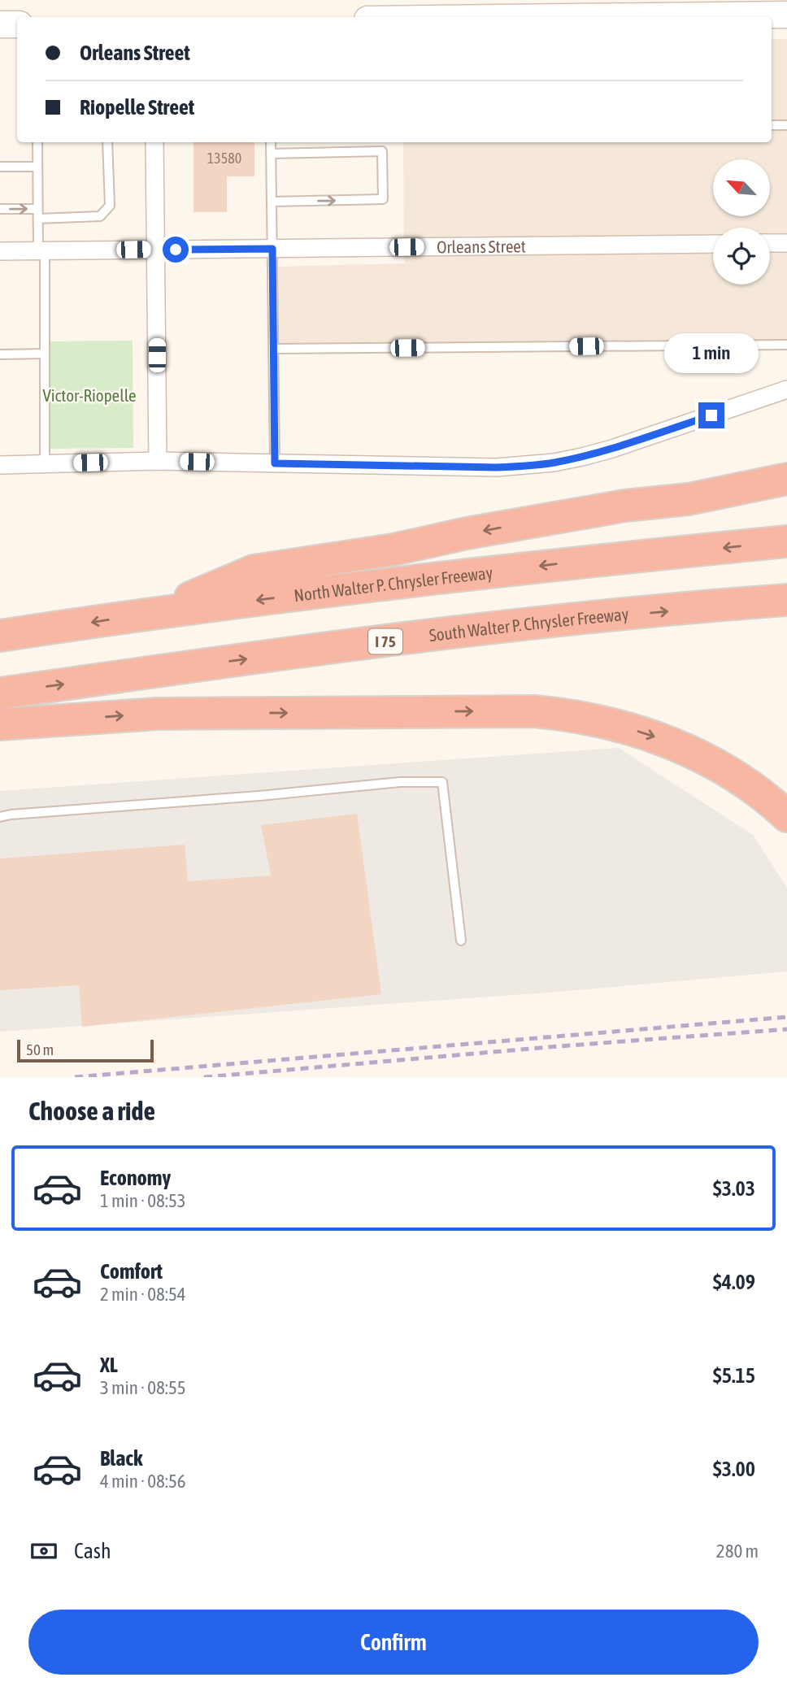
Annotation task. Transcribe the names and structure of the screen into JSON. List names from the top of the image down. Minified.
{"streets":{"highway":["North Walter P. Chrysler Freeway","South Walter P. Chrysler Freeway","I 75"],"street":["Orleans Street"]},"parks":["Victor-Riopelle"],"house_numbers":["13580"],"scale_bar":"50 m","north":"top left","page":{"banner":["Orleans Street","Riopelle Street"],"bubble":"1 min","scale":"50 m","heading":"Choose a ride","list":[{"name":"Economy","note":"1 min · 08:53","value":"$3.03"},{"name":"Comfort","note":"2 min · 08:54","value":"$4.09"},{"name":"XL","note":"3 min · 08:55","value":"$5.15"},{"name":"Black","note":"4 min · 08:56","value":"$3.00"}],"pay":["Cash","280 m"],"buttons":"Confirm"}}
